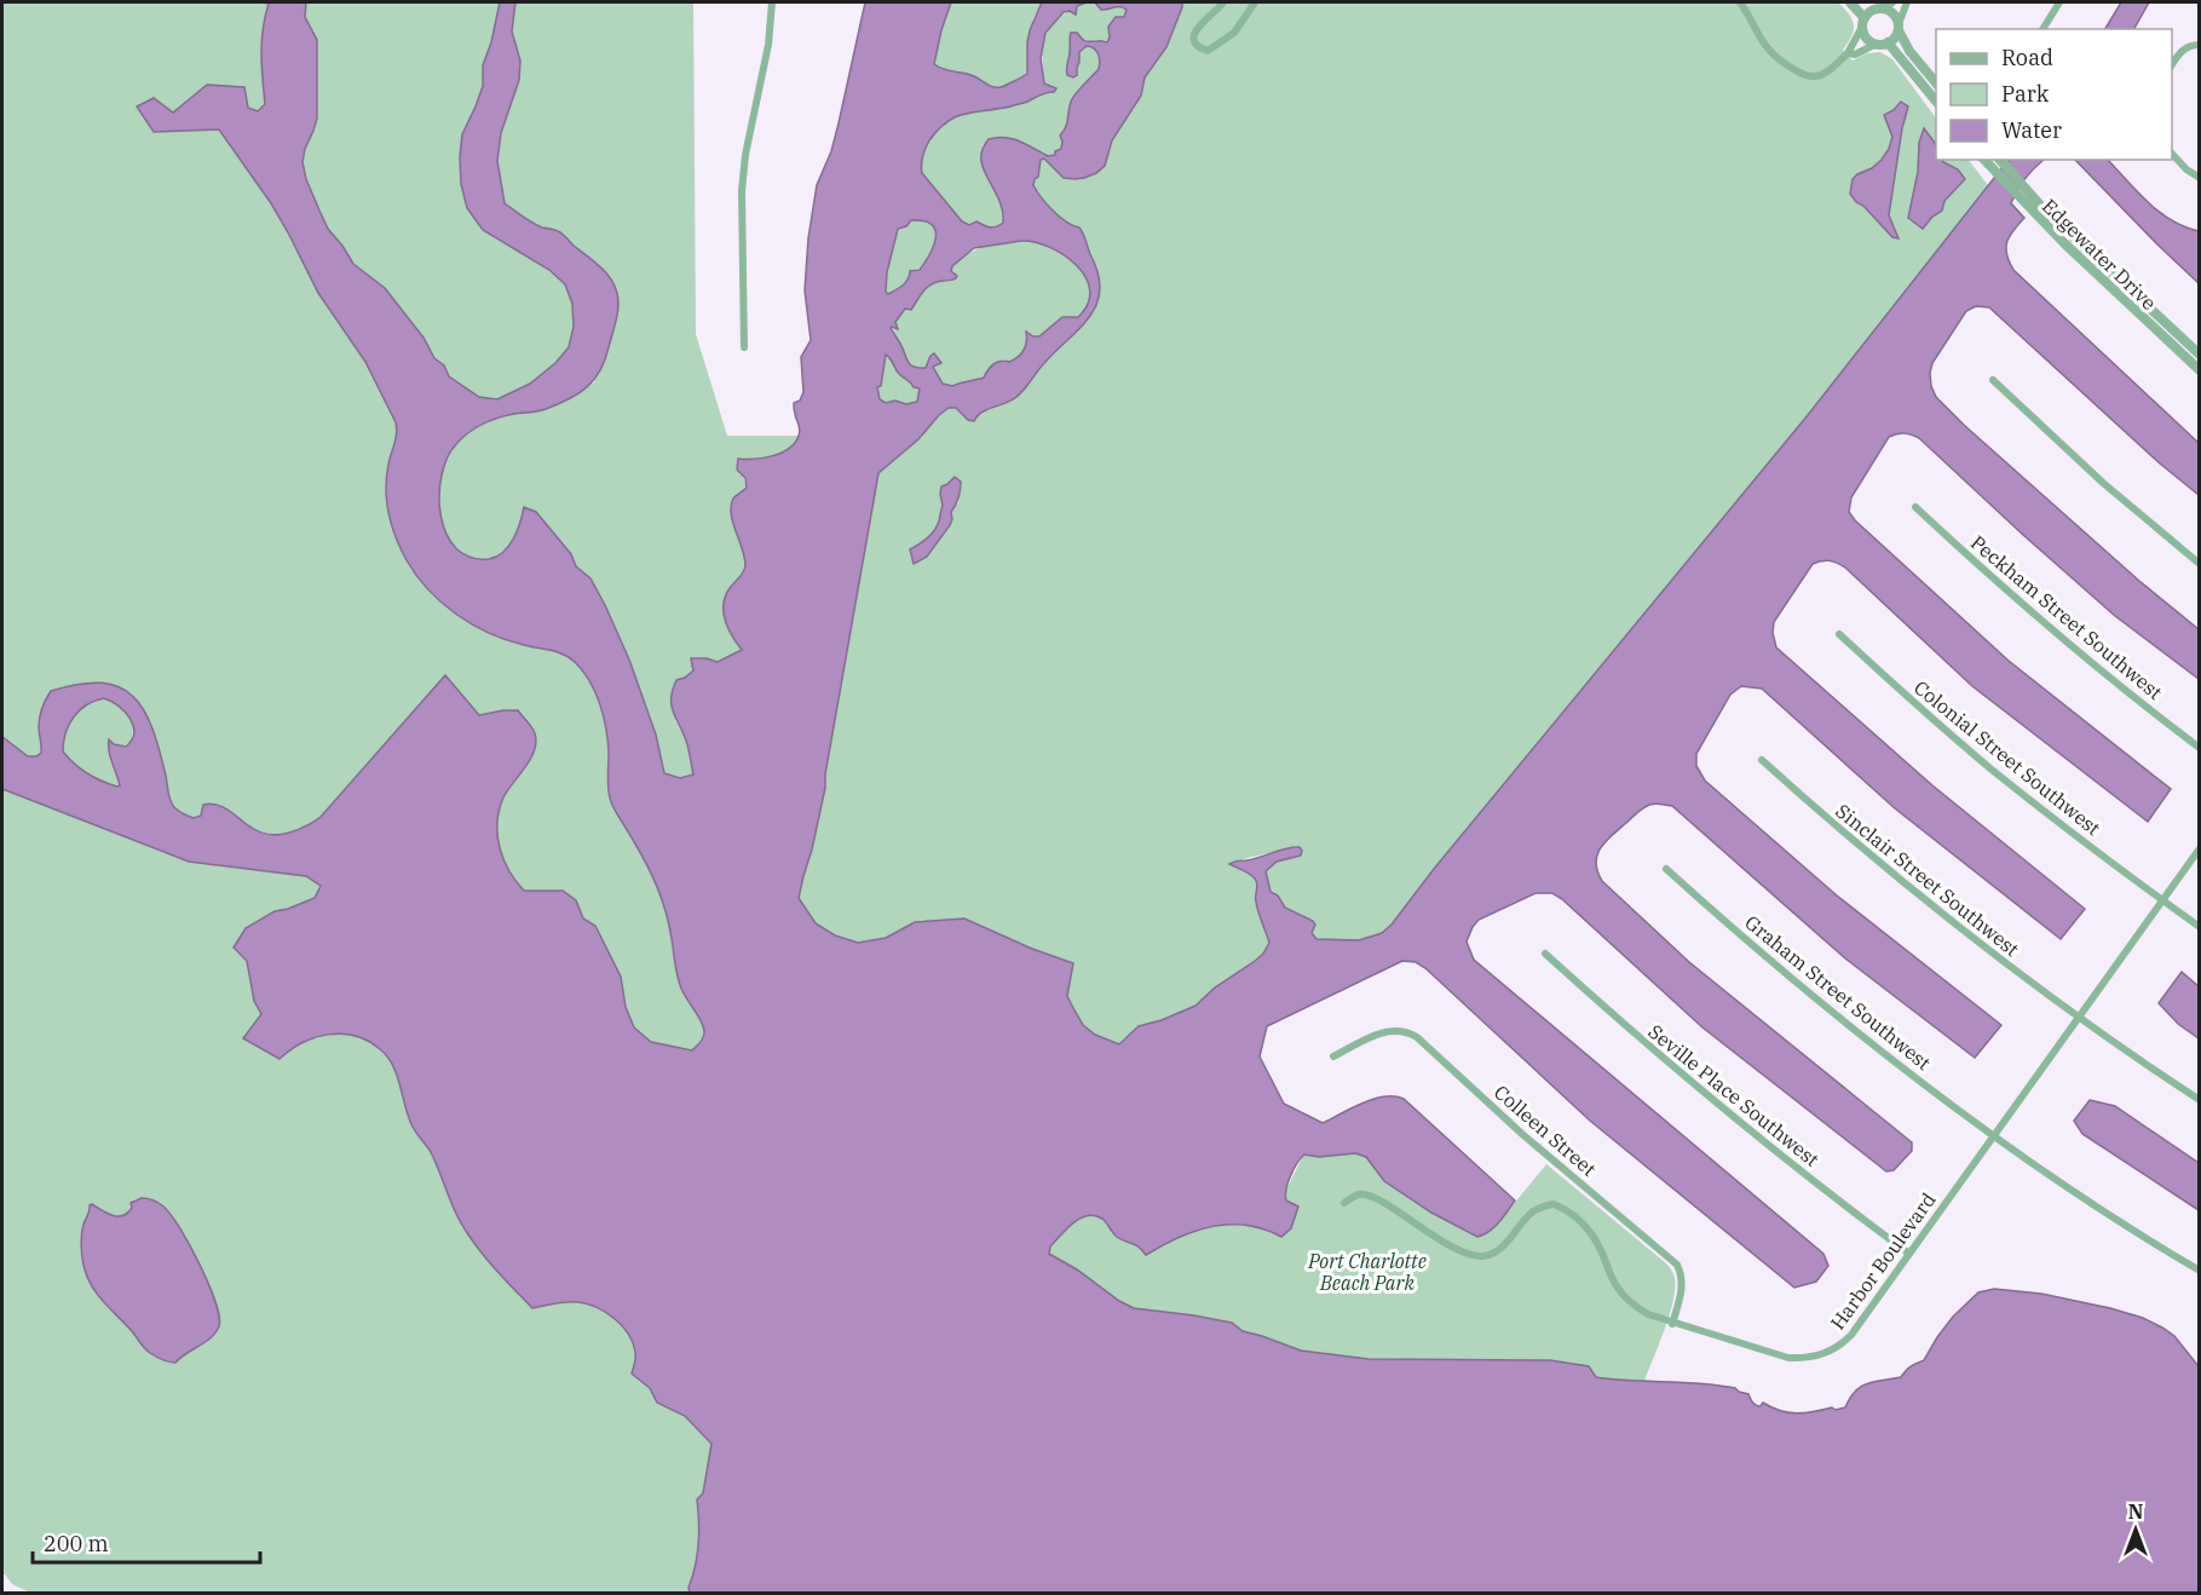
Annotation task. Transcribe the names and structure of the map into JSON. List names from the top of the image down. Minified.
{"streets":{"street":["Edgewater Drive","Peckham Street Southwest","Colonial Street Southwest","Sinclair Street Southwest","Graham Street Southwest","Seville Place Southwest","Colleen Street","Harbor Boulevard"]},"crossings":[["Colonial Street Southwest","Harbor Boulevard"],["Sinclair Street Southwest","Harbor Boulevard"],["Graham Street Southwest","Harbor Boulevard"],["Seville Place Southwest","Harbor Boulevard"],["Colleen Street","Harbor Boulevard"]],"parks":["Port Charlotte Beach Park"],"legend":["Road","Park","Water"],"scale_bar":"200 m","north":"top"}
